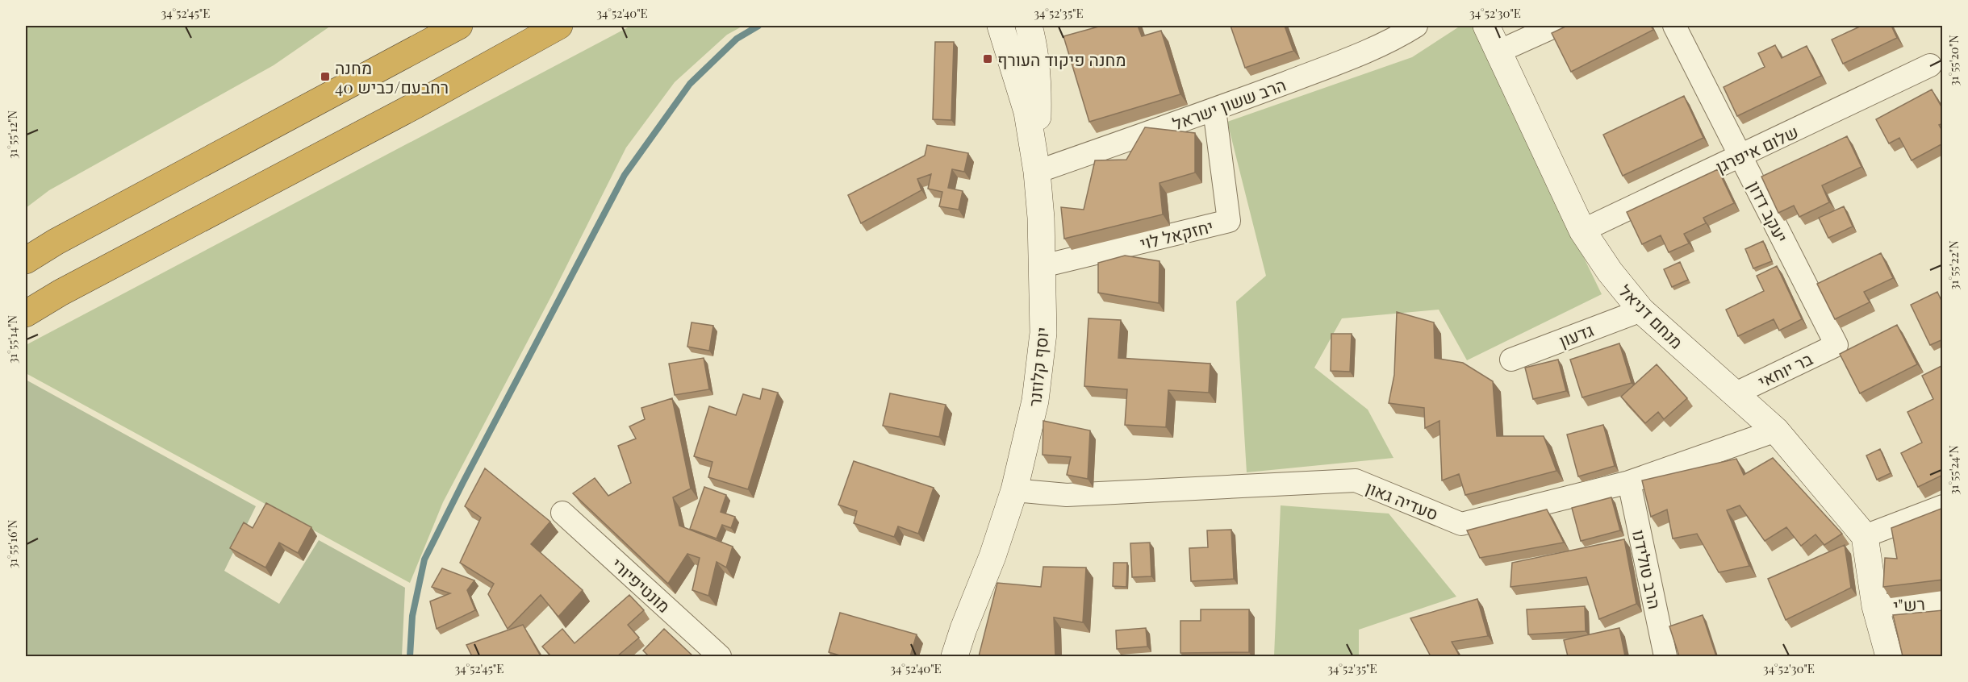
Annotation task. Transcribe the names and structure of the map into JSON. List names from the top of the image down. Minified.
{"streets":{"main road":["מנחם דניאל","יוסף קלוזנר"],"street":["הרב ששון ישראל","שלום איפרגן","יעקב דדון","יחזקאל לוי","גדעון","בר יוחאי","סעדיה גאון","הרב טולידנו","מונטיפיורי","רש\"י"]},"crossings":[["הרב ששון ישראל","יחזקאל לוי"],["הרב ששון ישראל","יוסף קלוזנר"],["שלום איפרגן","יעקב דדון"],["שלום איפרגן","מנחם דניאל"],["יעקב דדון","בר יוחאי"],["יחזקאל לוי","יוסף קלוזנר"],["מנחם דניאל","גדעון"],["מנחם דניאל","בר יוחאי"],["מנחם דניאל","סעדיה גאון"],["יוסף קלוזנר","סעדיה גאון"],["סעדיה גאון","הרב טולידנו"]],"places":{"transit":["מחנה פיקוד העורף","מחנה רחבעם/כביש 40"]},"coordinates":["34°52'45\"E","34°52'40\"E","34°52'35\"E","34°52'30\"E","31°55'20\"N","31°55'12\"N","31°55'22\"N","31°55'14\"N","31°55'24\"N","31°55'16\"N"]}
